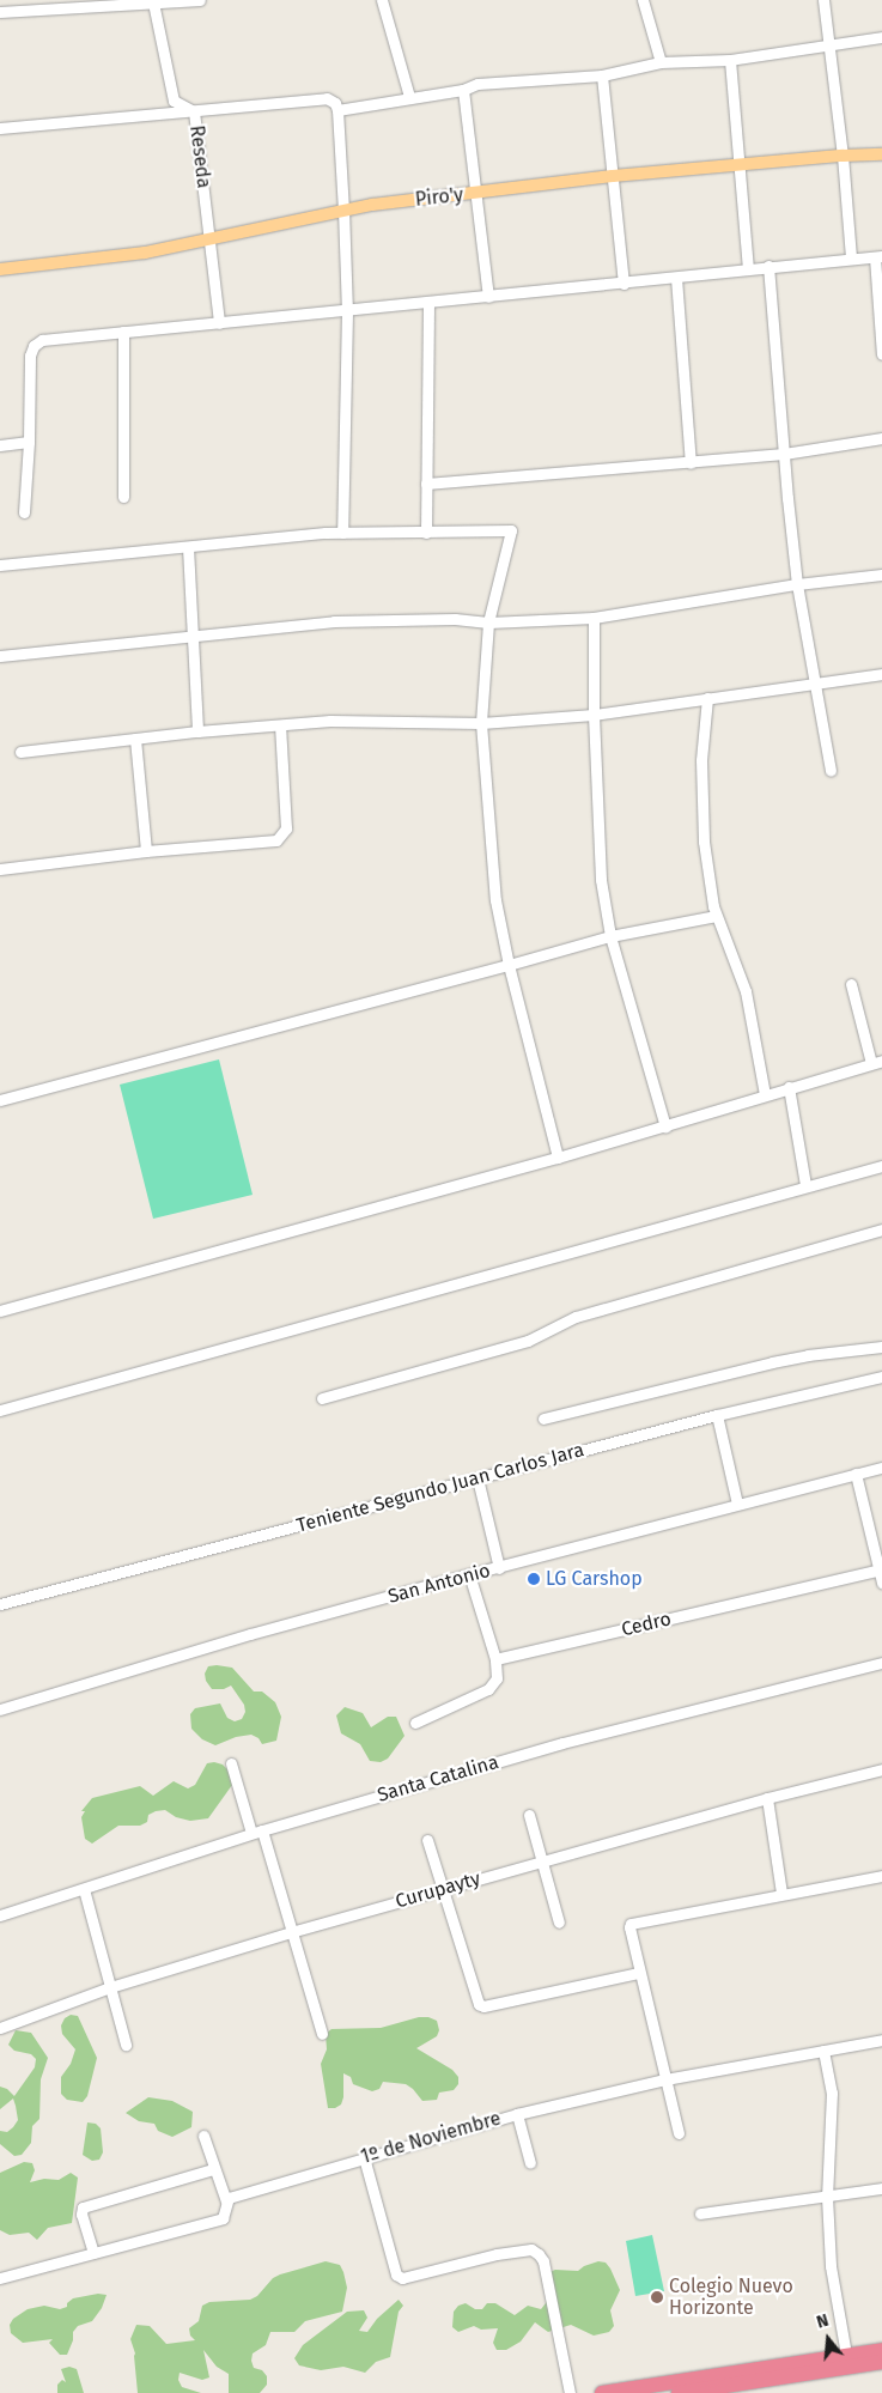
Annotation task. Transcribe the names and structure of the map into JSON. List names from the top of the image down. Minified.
{"streets":{"main road":["Piro'y"],"street":["Reseda","Teniente Segundo Juan Carlos Jara","San Antonio","Cedro","Santa Catalina","Curupayty","1º de Noviembre"]},"crossings":[["Reseda","Piro'y"]],"places":["LG Carshop","Colegio Nuevo Horizonte"],"north":"top"}
